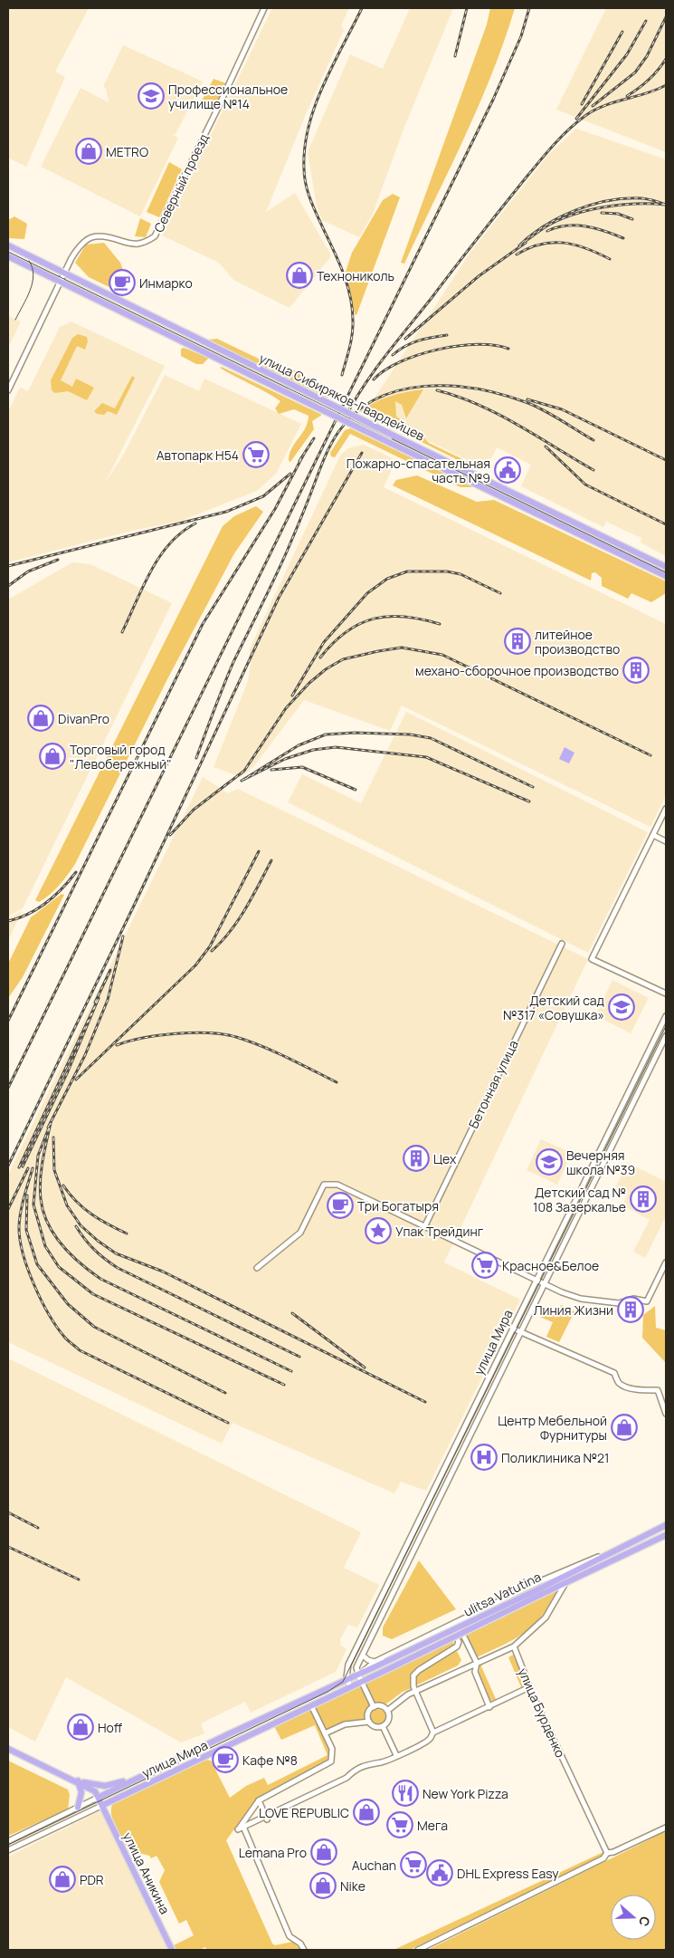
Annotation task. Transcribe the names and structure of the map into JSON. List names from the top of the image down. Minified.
{"streets":{"main road":["улица Сибиряков-Гвардейцев","улица Мира","ulitsa Vatutina","улица Аникина"],"street":["Северный проезд","Бетонная улица","улица Бурденко"]},"crossings":[["Северный проезд","улица Сибиряков-Гвардейцев"],["улица Мира","ulitsa Vatutina"],["улица Мира","улица Аникина"]],"places":{"school or university":["Профессиональное училище №14","Детский сад №317 «Совушка»","Вечерняя школа №39"],"shop":["METRO","Технониколь","DivanPro","Торговый город \"Левобережный\"","Центр Мебельной Фурнитуры","Hoff","LOVE REPUBLIC","Lemana Pro","PDR","Nike"],"cafe":["Инмарко","Три Богатыря","Кафе №8"],"supermarket":["Автопарк Н54","Красное&Белое","Мега","Auchan"],"public building":["Пожарно-спасательная часть №9","DHL Express Easy"],"building":["литейное производство","механо-сборочное производство","Цех","Детский сад № 108 Зазеркалье","Линия Жизни"],"place":["Упак Трейдинг"],"hospital":["Поликлиника №21"],"restaurant":["New York Pizza"]},"north":"right"}
